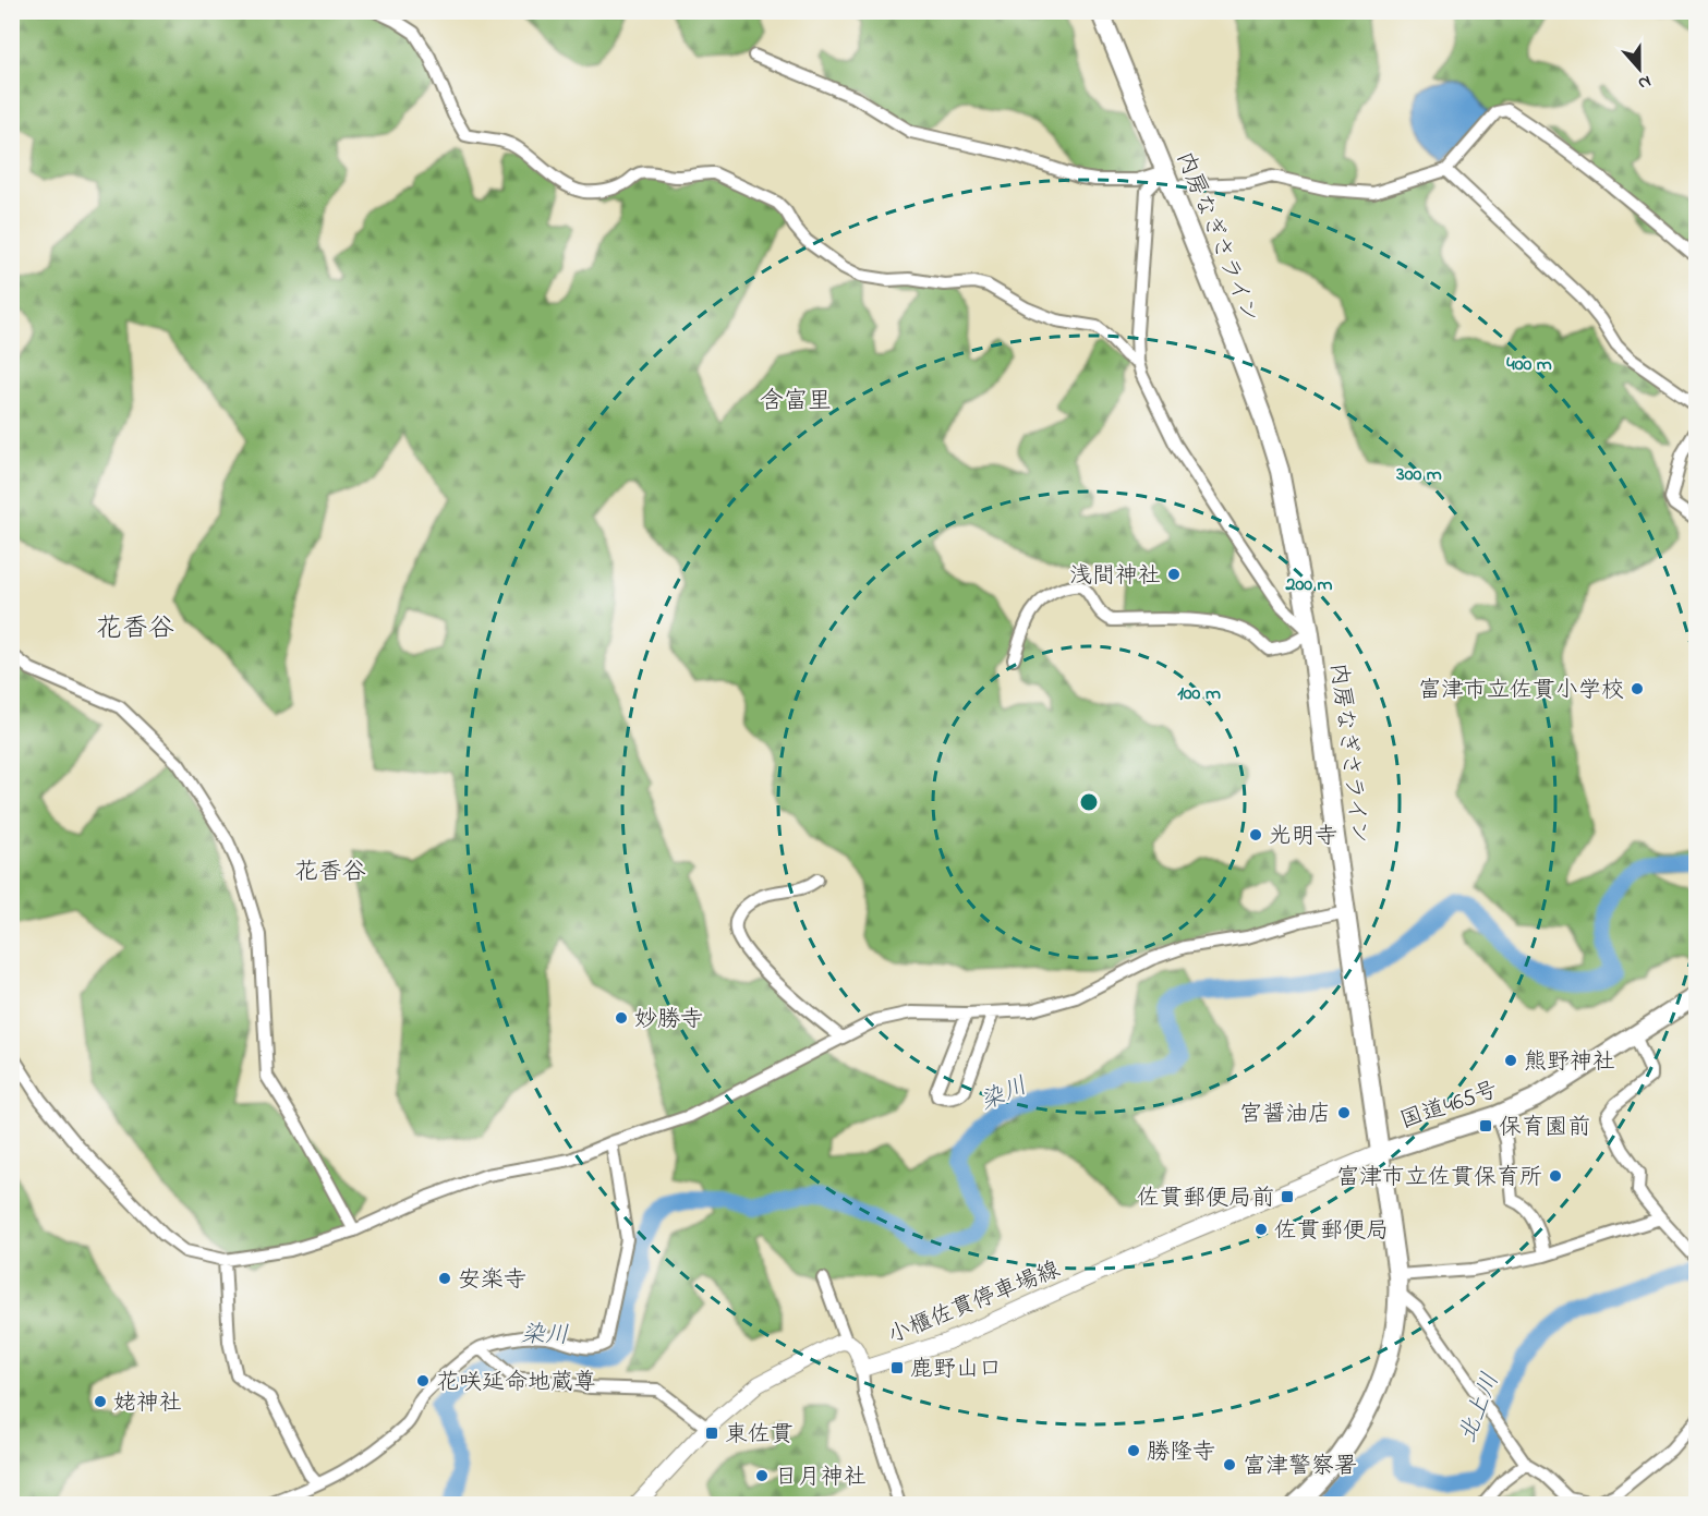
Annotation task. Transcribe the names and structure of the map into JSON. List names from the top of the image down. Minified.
{"streets":{"highway":["内房なぎさライン","国道465号"],"main road":["小櫃佐貫停車場線"]},"crossings":[["内房なぎさライン","国道465号"],["内房なぎさライン","小櫃佐貫停車場線"],["国道465号","小櫃佐貫停車場線"]],"districts":["含富里","花香谷","花香谷"],"water":["染川","北上川"],"places":{"other":["浅間神社","富津市立佐貫小学校","光明寺","妙勝寺","熊野神社","宮醤油店","富津市立佐貫保育所","佐貫郵便局","安楽寺","花咲延命地蔵尊","姥神社","勝隆寺","富津警察署","日月神社"],"transit":["保育園前","佐貫郵便局前","鹿野山口","東佐貫"]},"north":"bottom","rings":["400 m","300 m","200 m","100 m"]}
